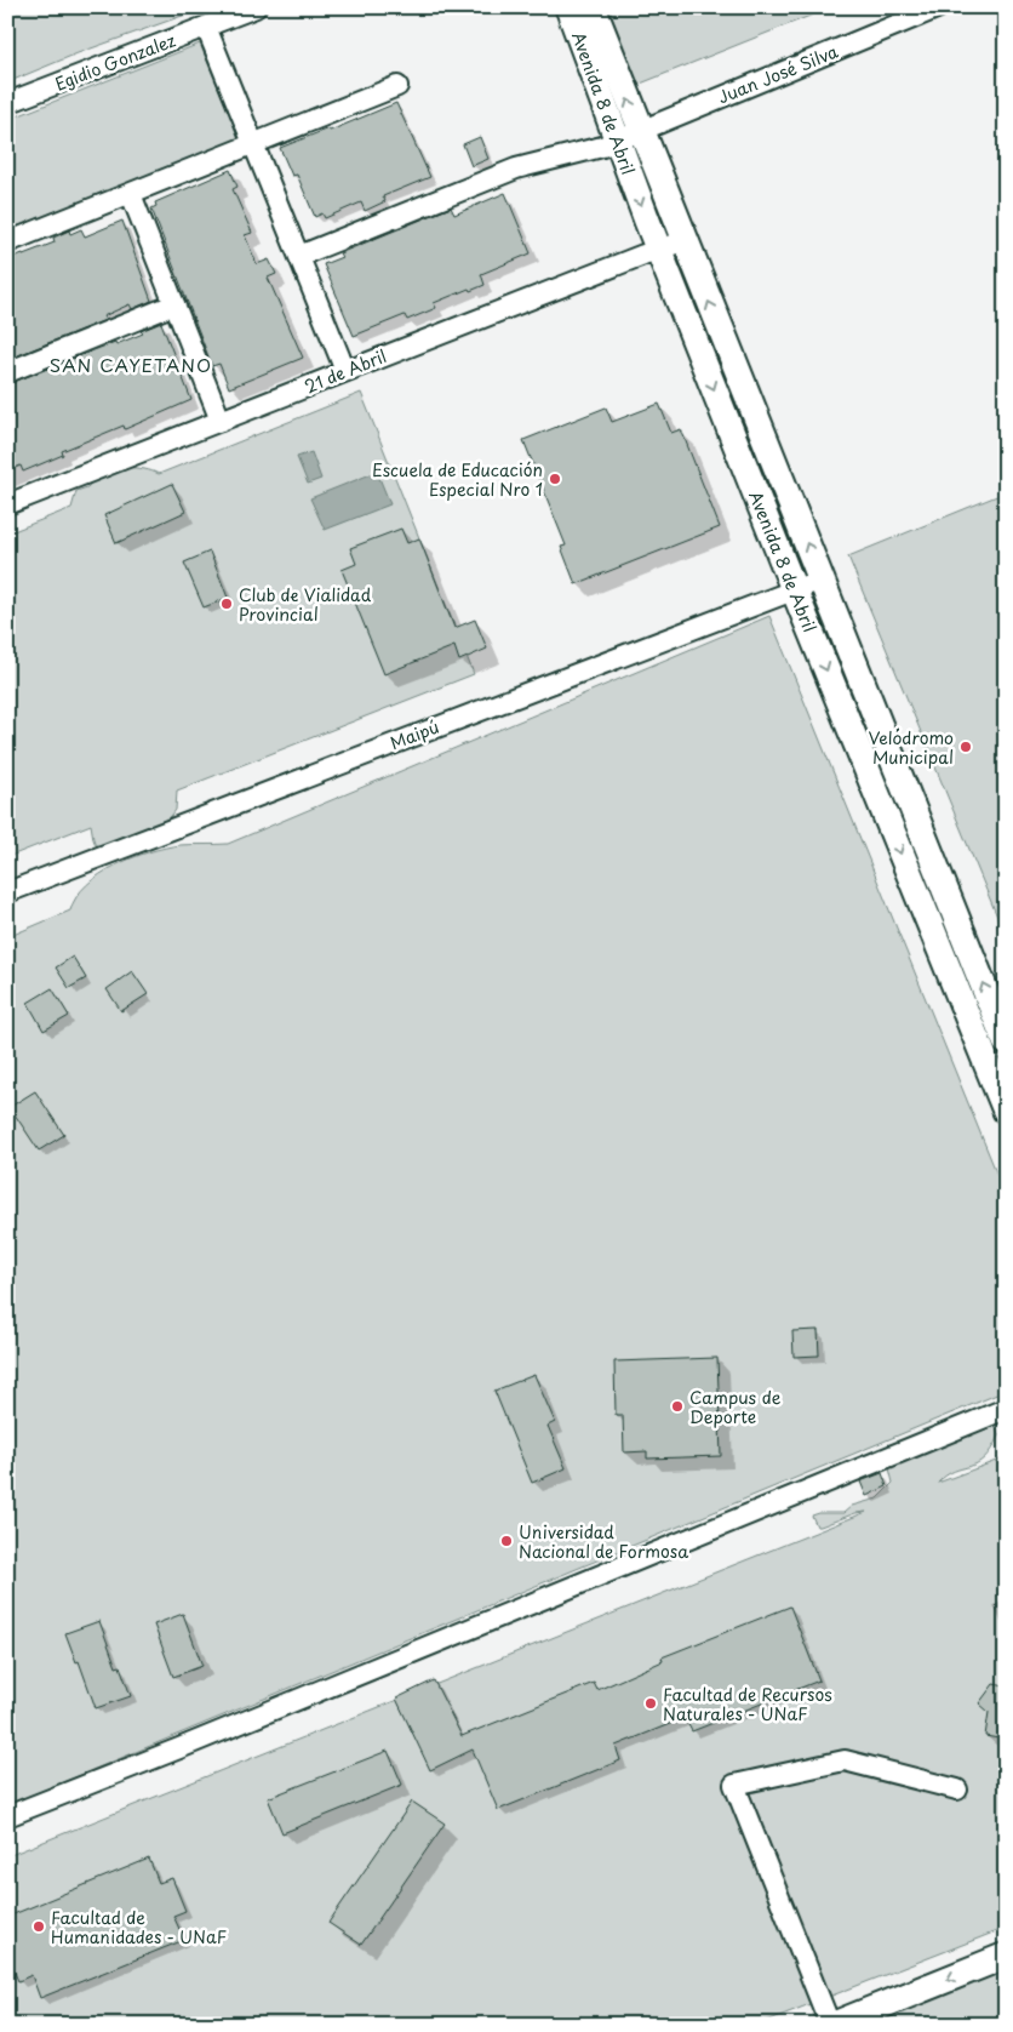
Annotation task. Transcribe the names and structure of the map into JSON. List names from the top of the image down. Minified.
{"streets":{"main road":["Avenida 8 de Abril"],"street":["Egidio Gonzalez","Juan José Silva","21 de Abril","Maipú"]},"crossings":[["Juan José Silva","Avenida 8 de Abril"],["Avenida 8 de Abril","21 de Abril"],["Avenida 8 de Abril","Maipú"]],"districts":["SAN CAYETANO"],"places":["Escuela de Educación Especial Nro 1","Club de Vialidad Provincial","Velódromo Municipal","Campus de Deporte","Universidad Nacional de Formosa","Facultad de Recursos Naturales - UNaF","Facultad de Humanidades - UNaF"]}
